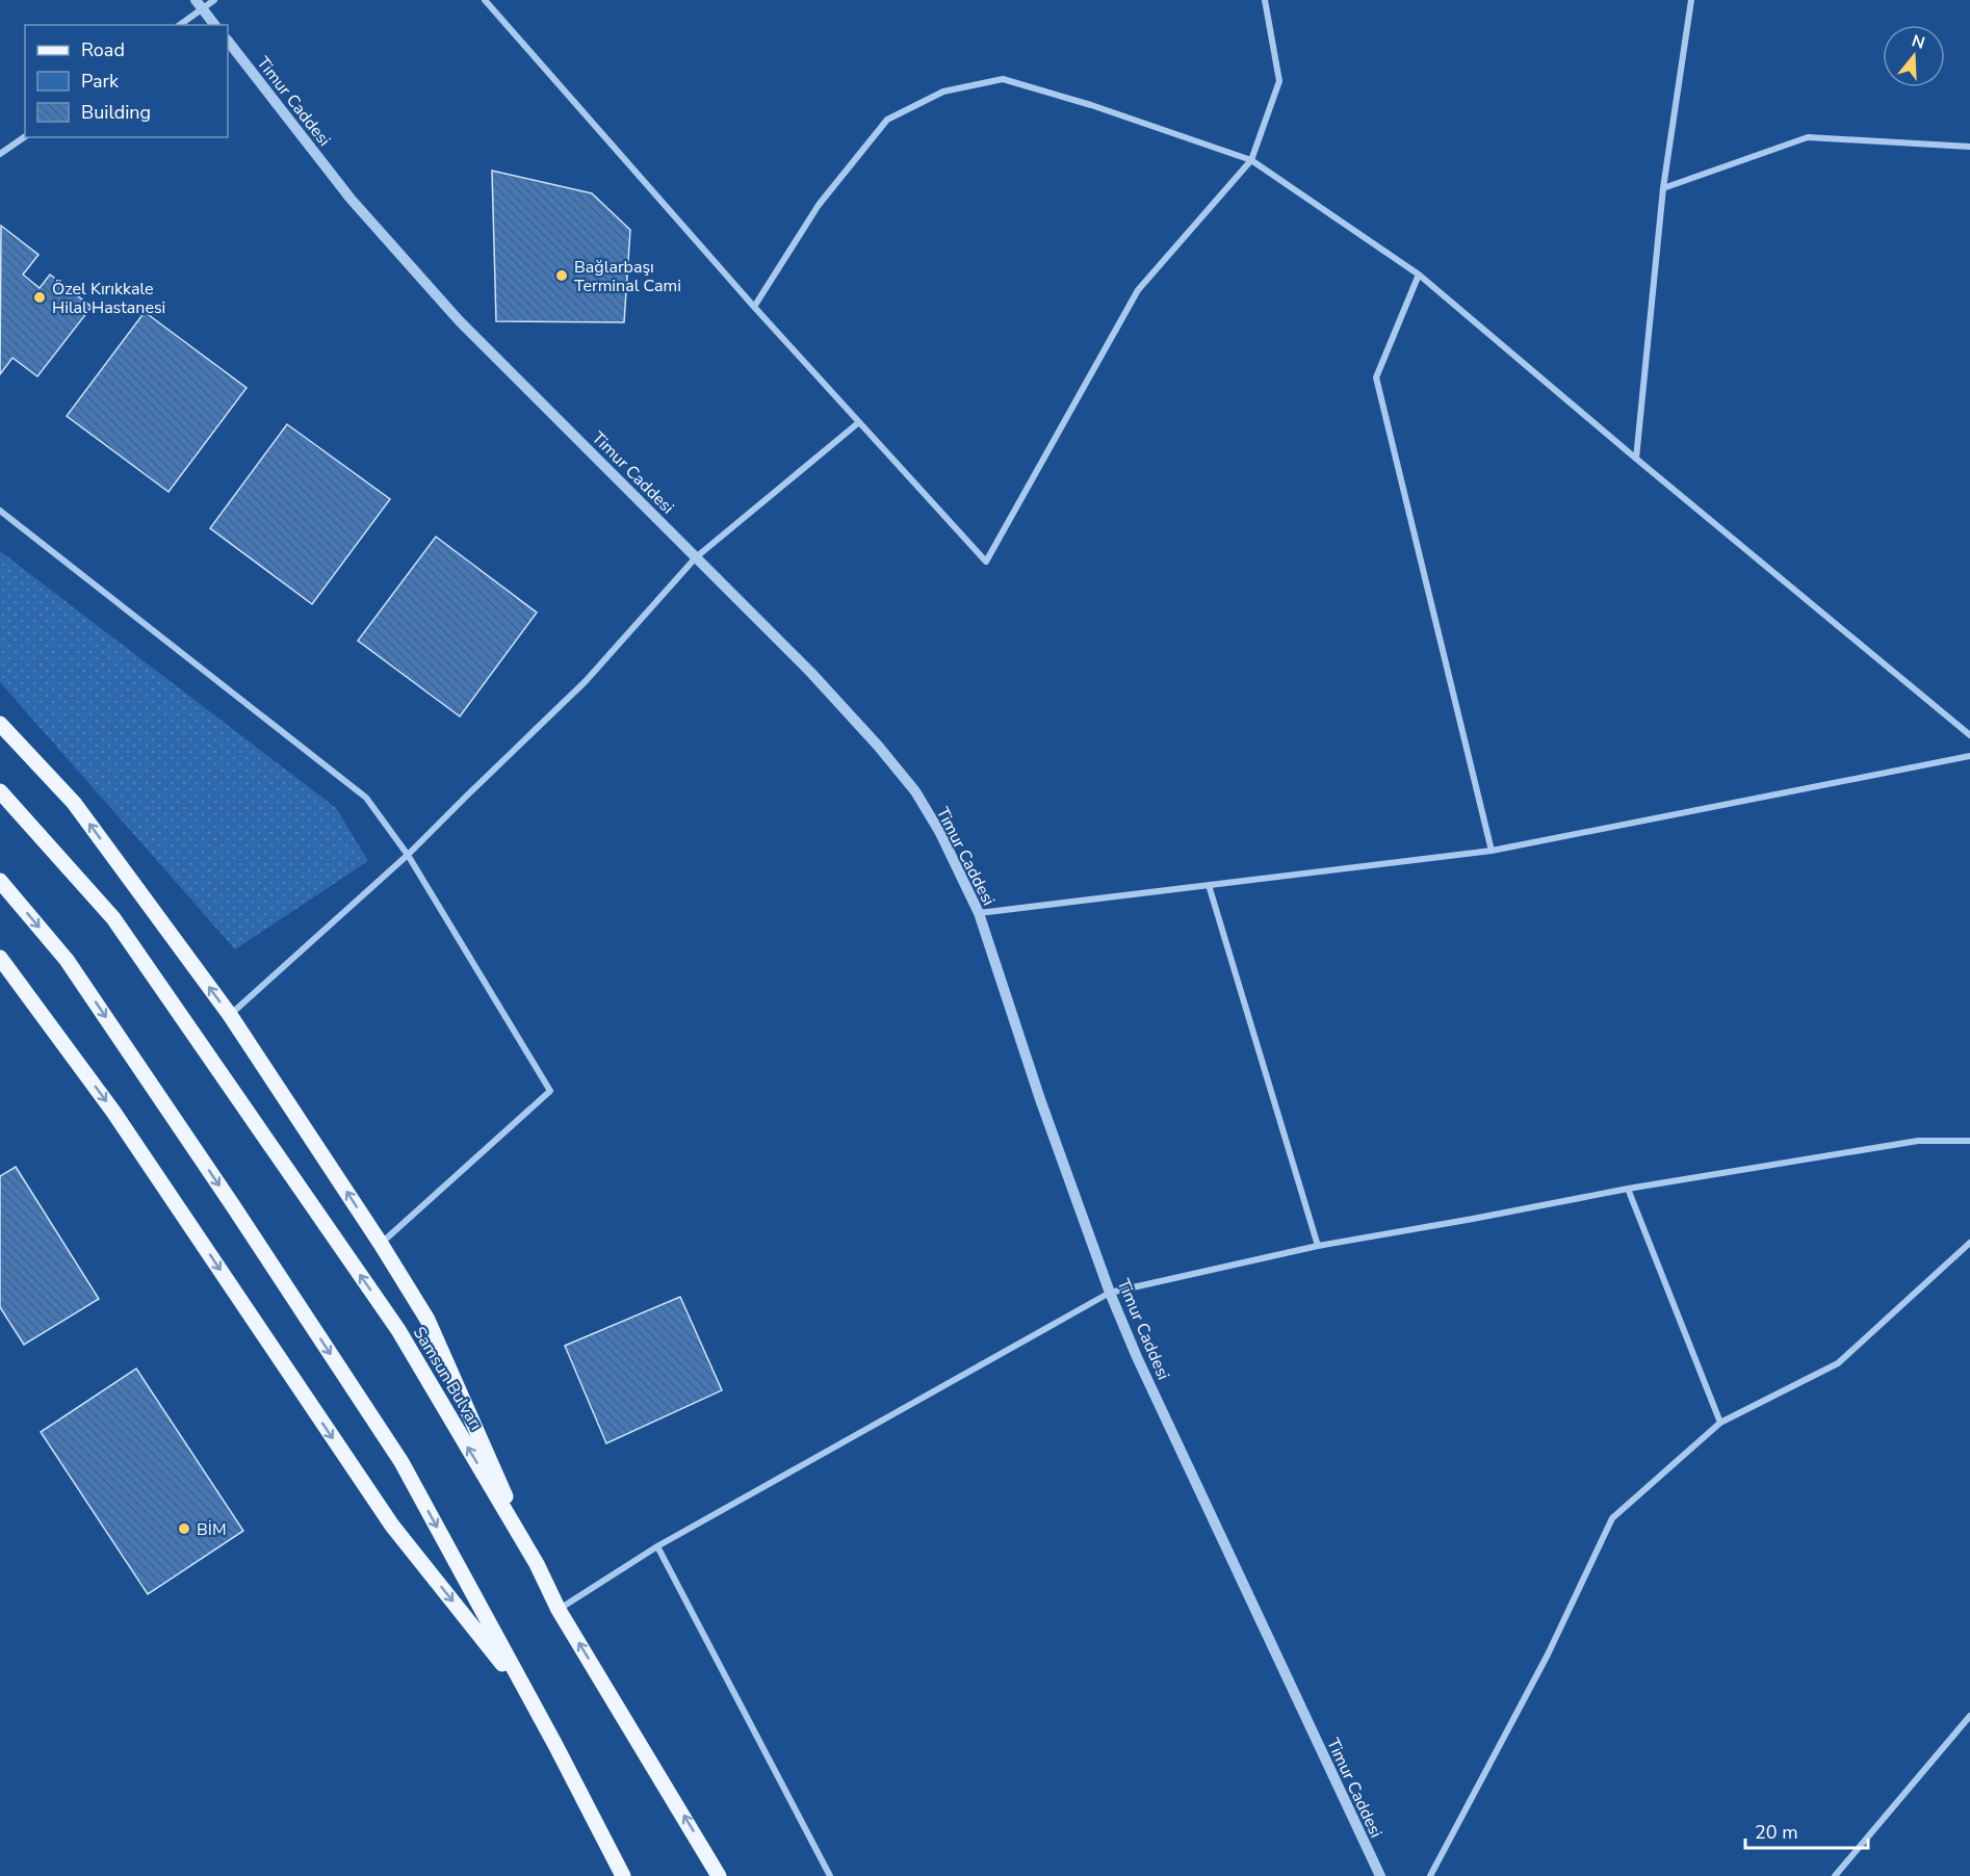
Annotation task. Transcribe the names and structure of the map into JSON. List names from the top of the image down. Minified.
{"streets":{"main road":["Samsun Bulvarı"],"street":["Timur Caddesi"]},"places":["Bağlarbaşı Terminal Cami","Özel Kırıkkale Hilal Hastanesi","BİM"],"legend":["Road","Park","Building"],"scale_bar":"20 m","north":"top"}
